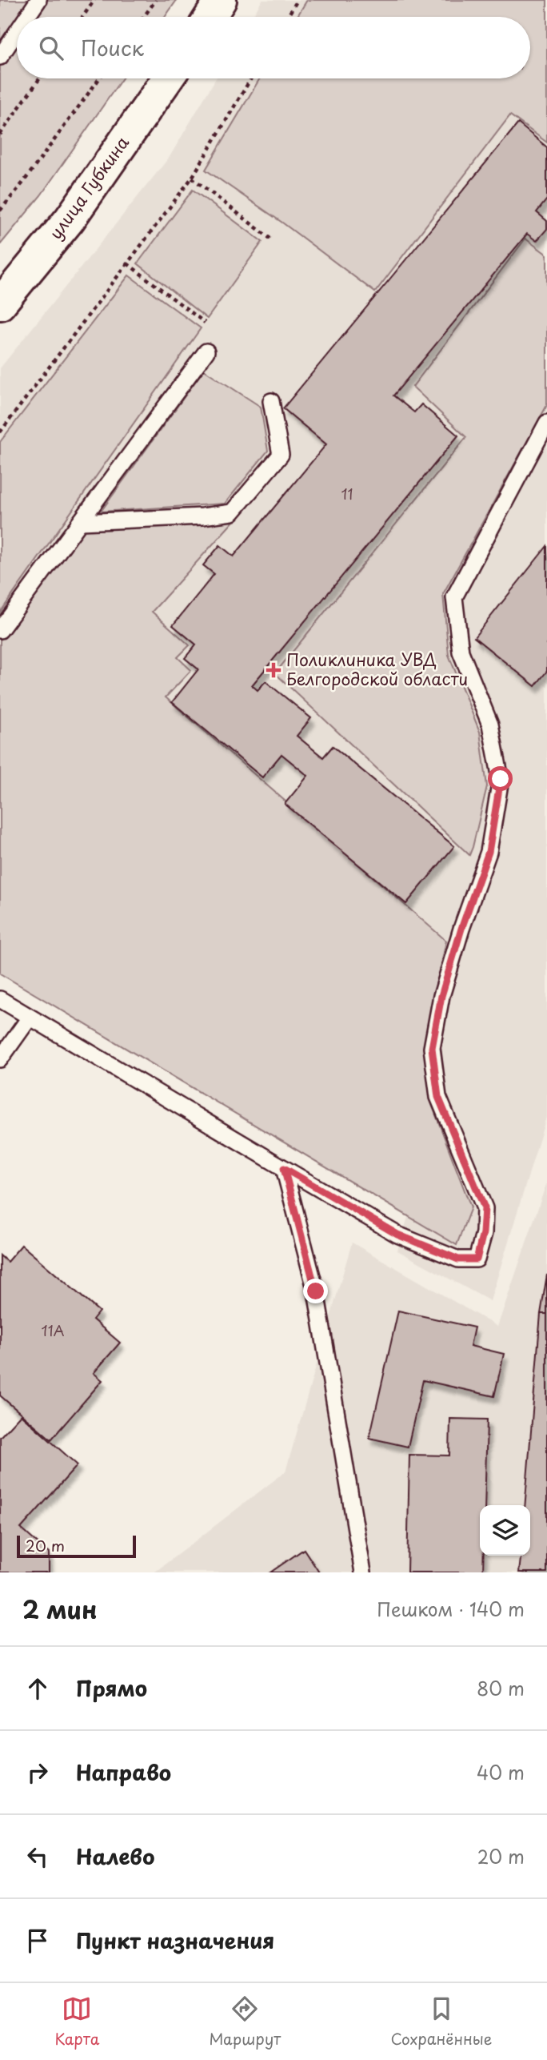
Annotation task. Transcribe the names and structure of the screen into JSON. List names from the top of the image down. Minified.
{"streets":{"main road":["улица Губкина"]},"places":{"health":["Поликлиника УВД Белгородской области"]},"house_numbers":["11","11А"],"scale_bar":"20 m","page":{"search":"Поиск","scale":"20 m","heading":["2 мин","Пешком · 140 m"],"list":[["Прямо","80 m"],["Направо","40 m"],["Налево","20 m"],"Пункт назначения"],"nav":["Карта","Маршрут","Сохранённые"]}}
